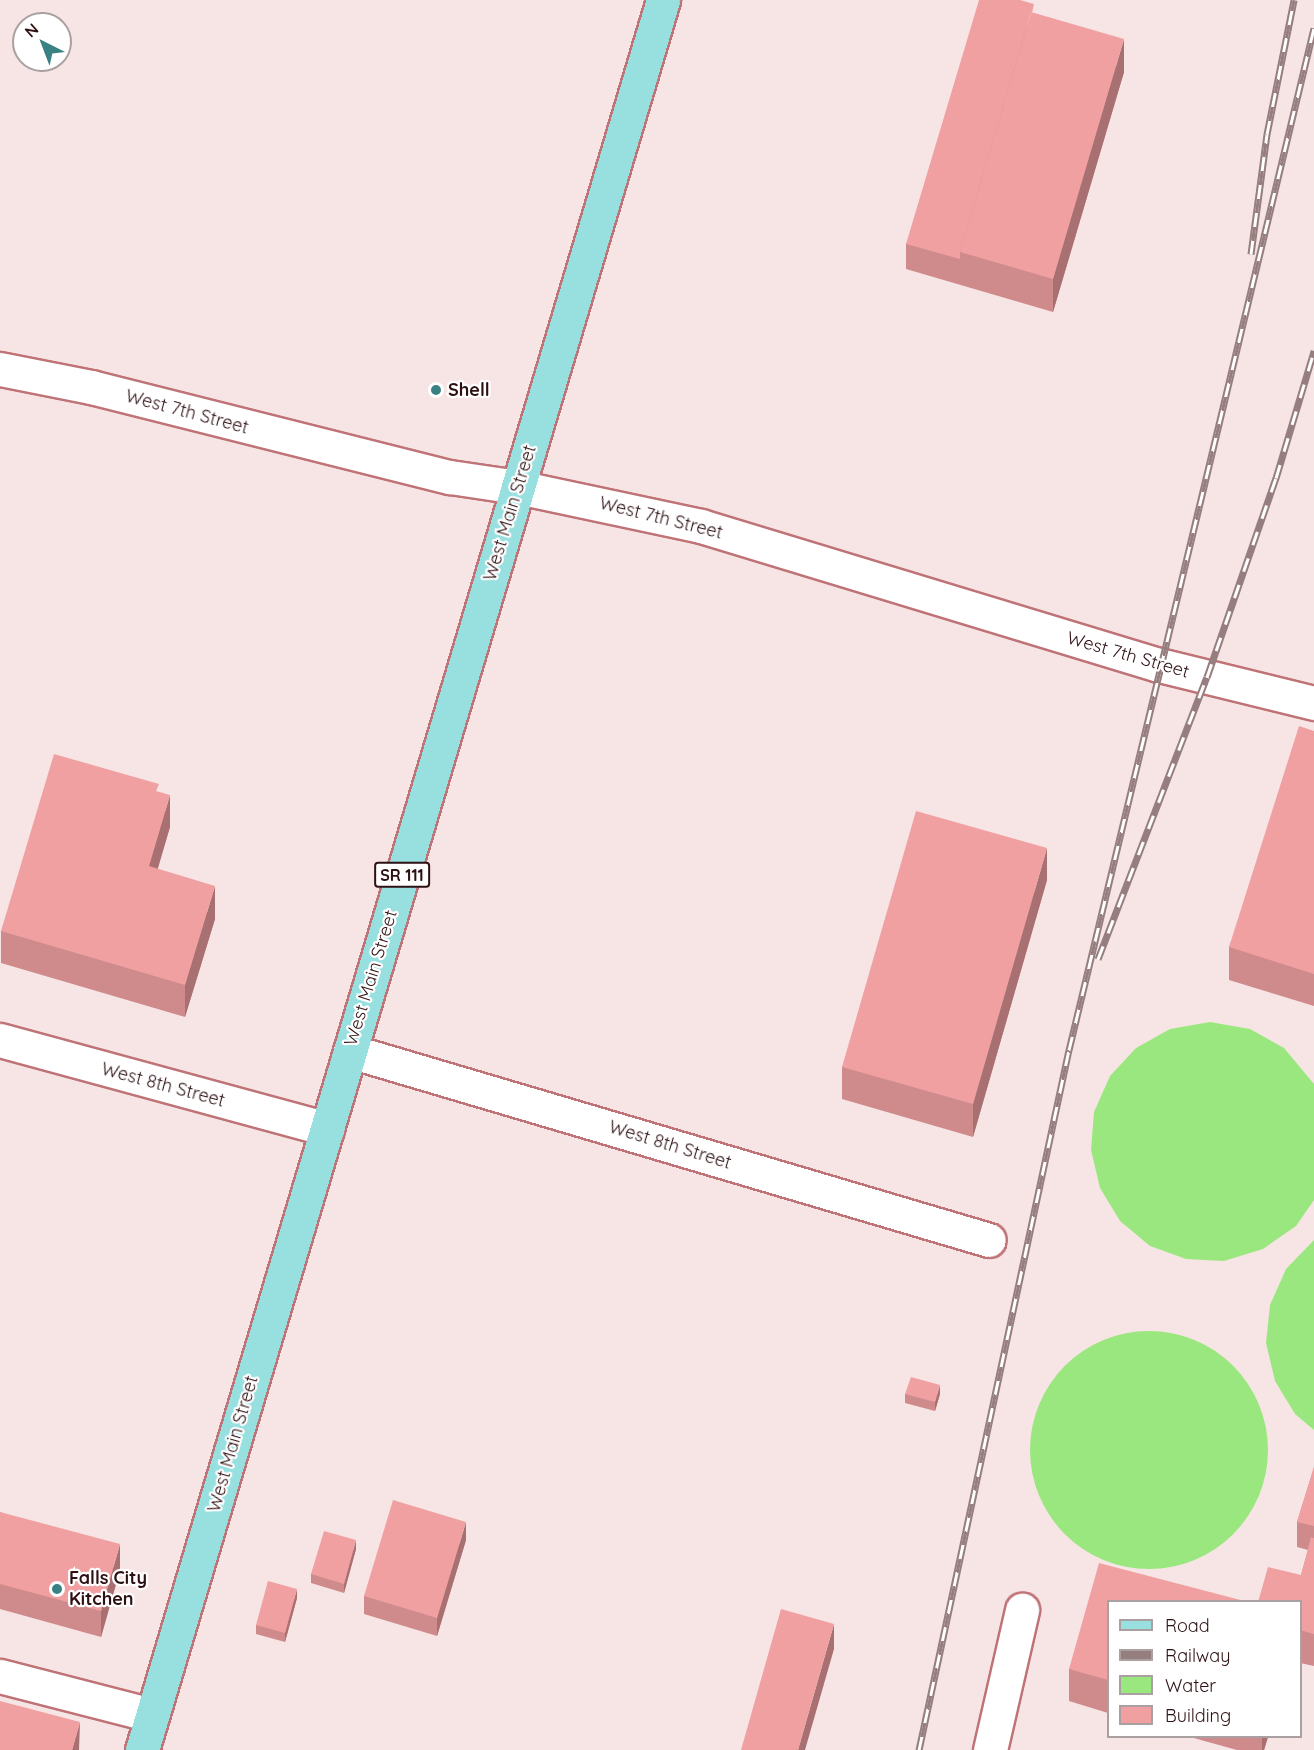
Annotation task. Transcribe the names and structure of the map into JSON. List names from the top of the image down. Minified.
{"streets":{"main road":["West Main Street","SR 111"],"street":["West 7th Street","West 8th Street"]},"crossings":[["West 7th Street","West Main Street"],["West Main Street","West 8th Street"]],"places":["Shell","Falls City Kitchen"],"legend":["Road","Railway","Water","Building"],"north":"top left"}
